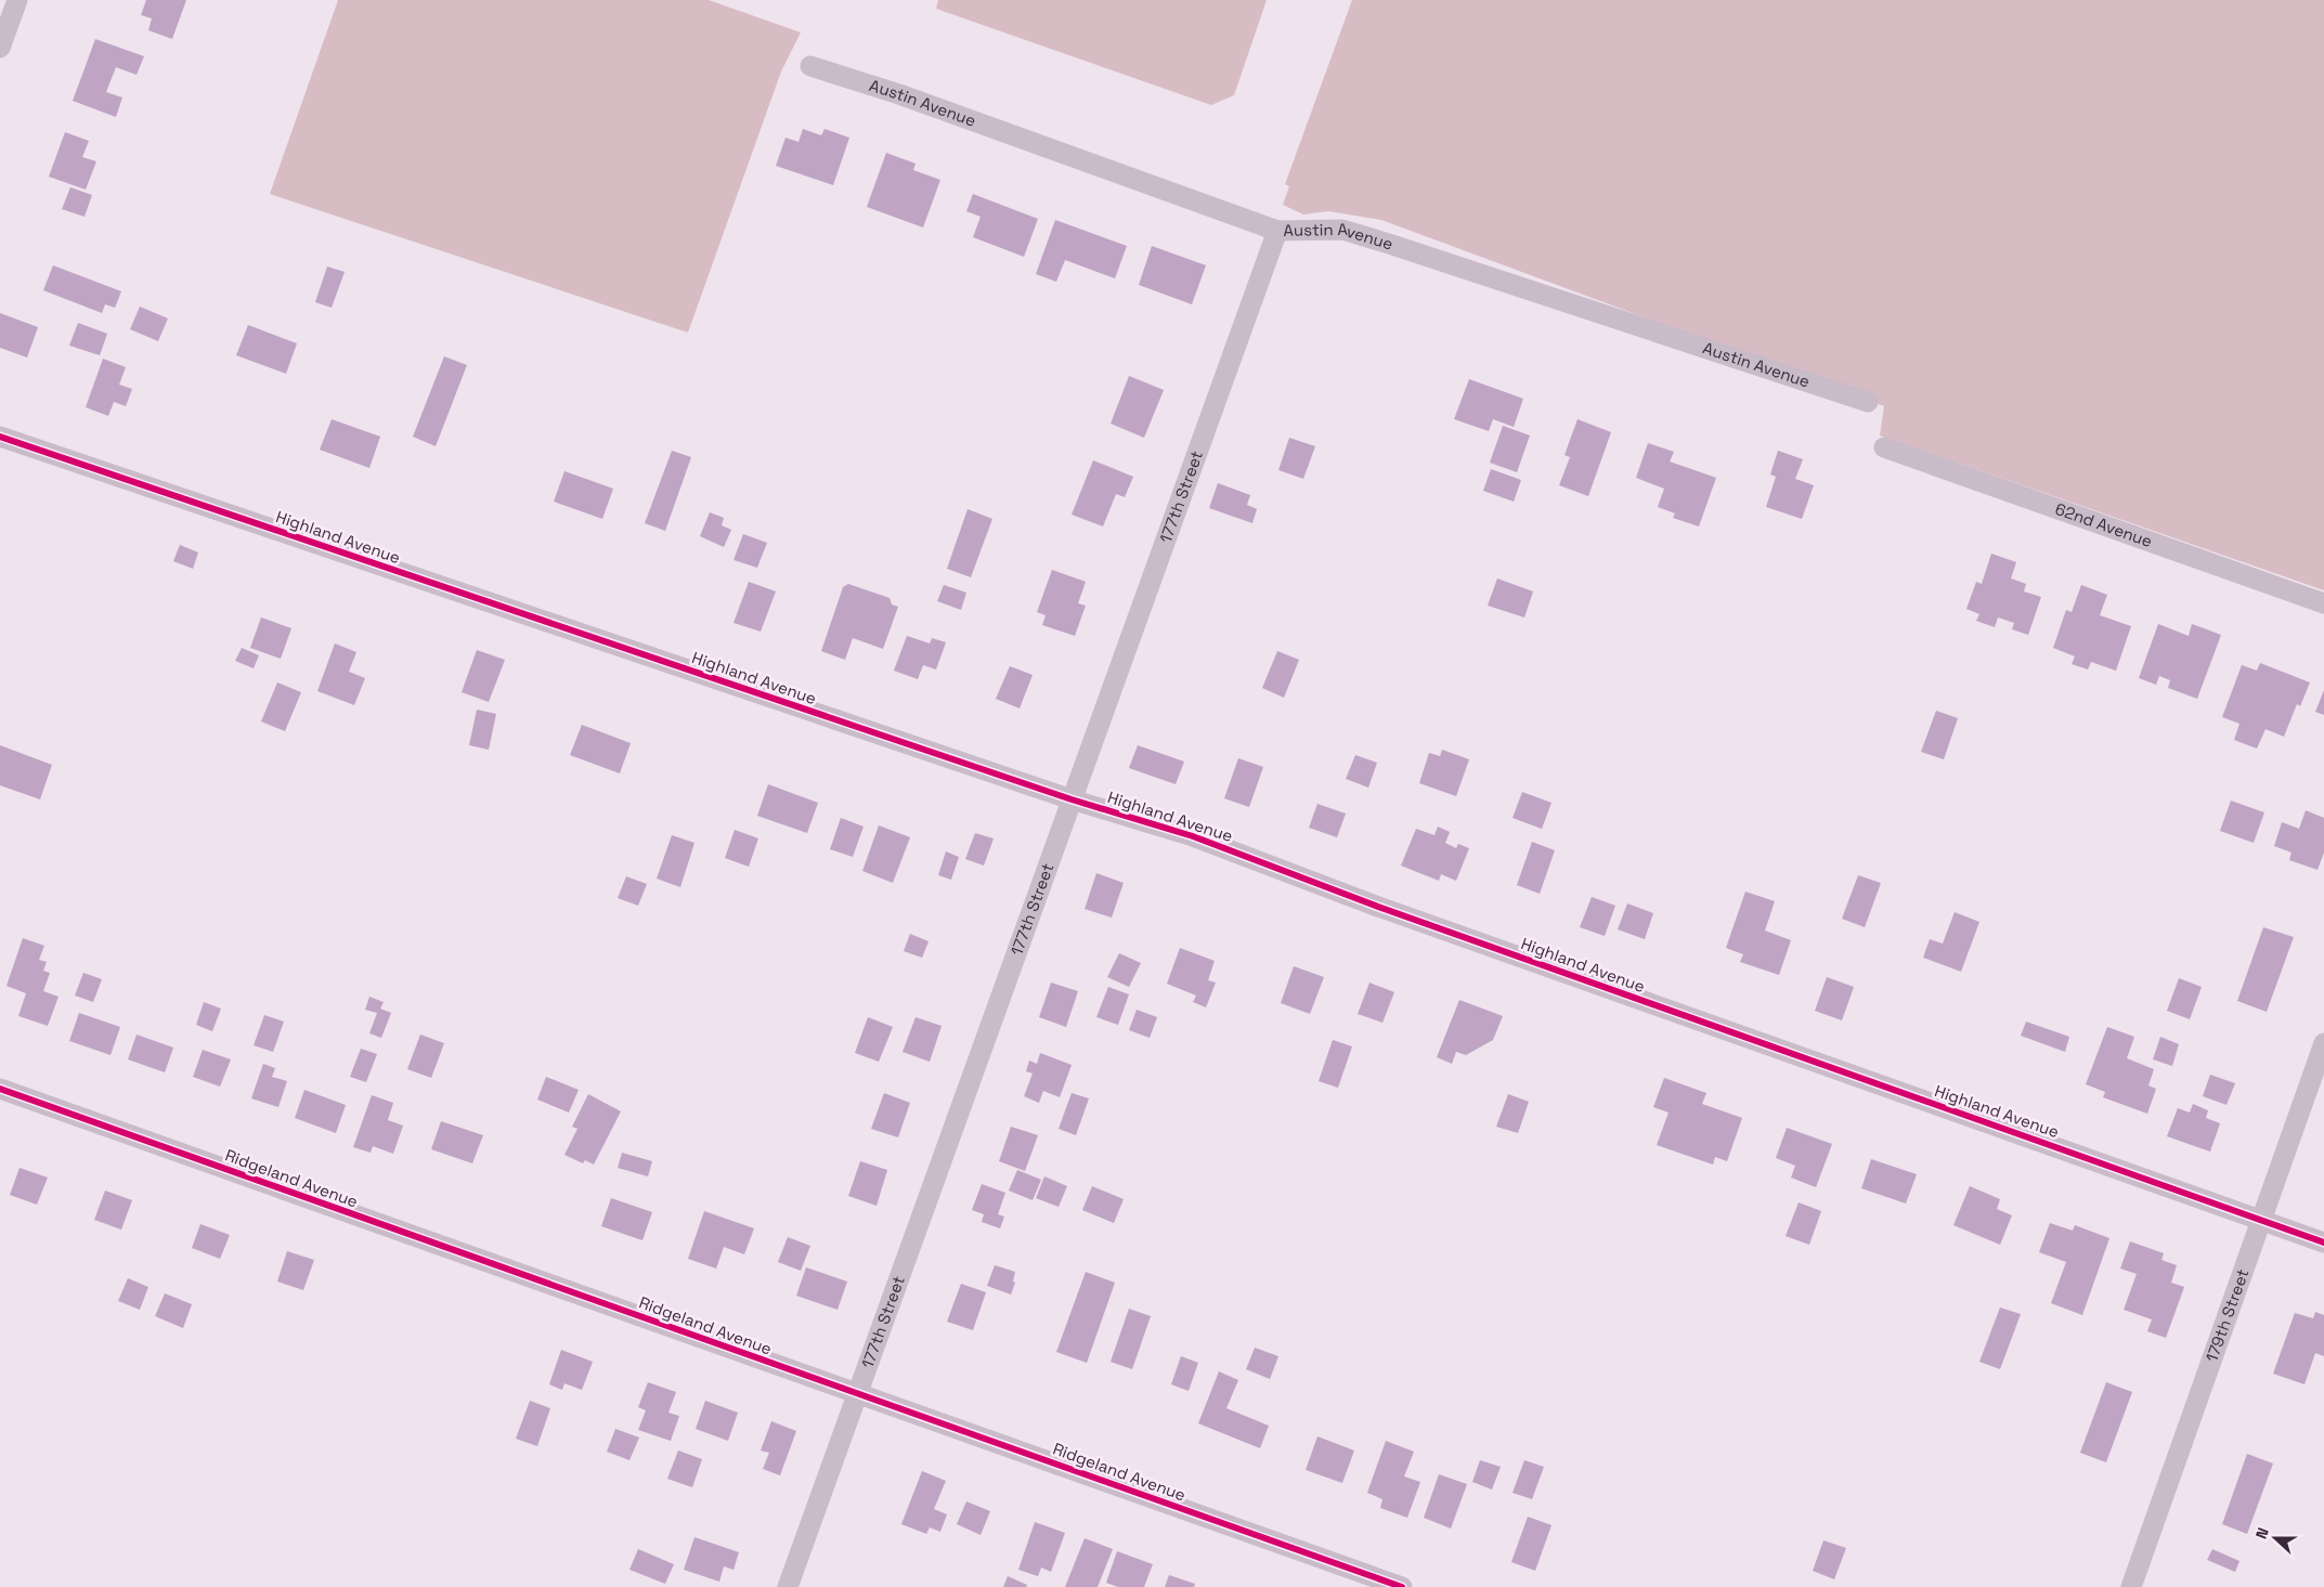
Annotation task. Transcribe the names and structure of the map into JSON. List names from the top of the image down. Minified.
{"streets":{"street":["Austin Avenue","177th Street","62nd Avenue","Highland Avenue","Ridgeland Avenue","179th Street"]},"crossings":[["Austin Avenue","177th Street"],["177th Street","Highland Avenue"],["177th Street","Ridgeland Avenue"],["Highland Avenue","179th Street"]],"north":"left"}
